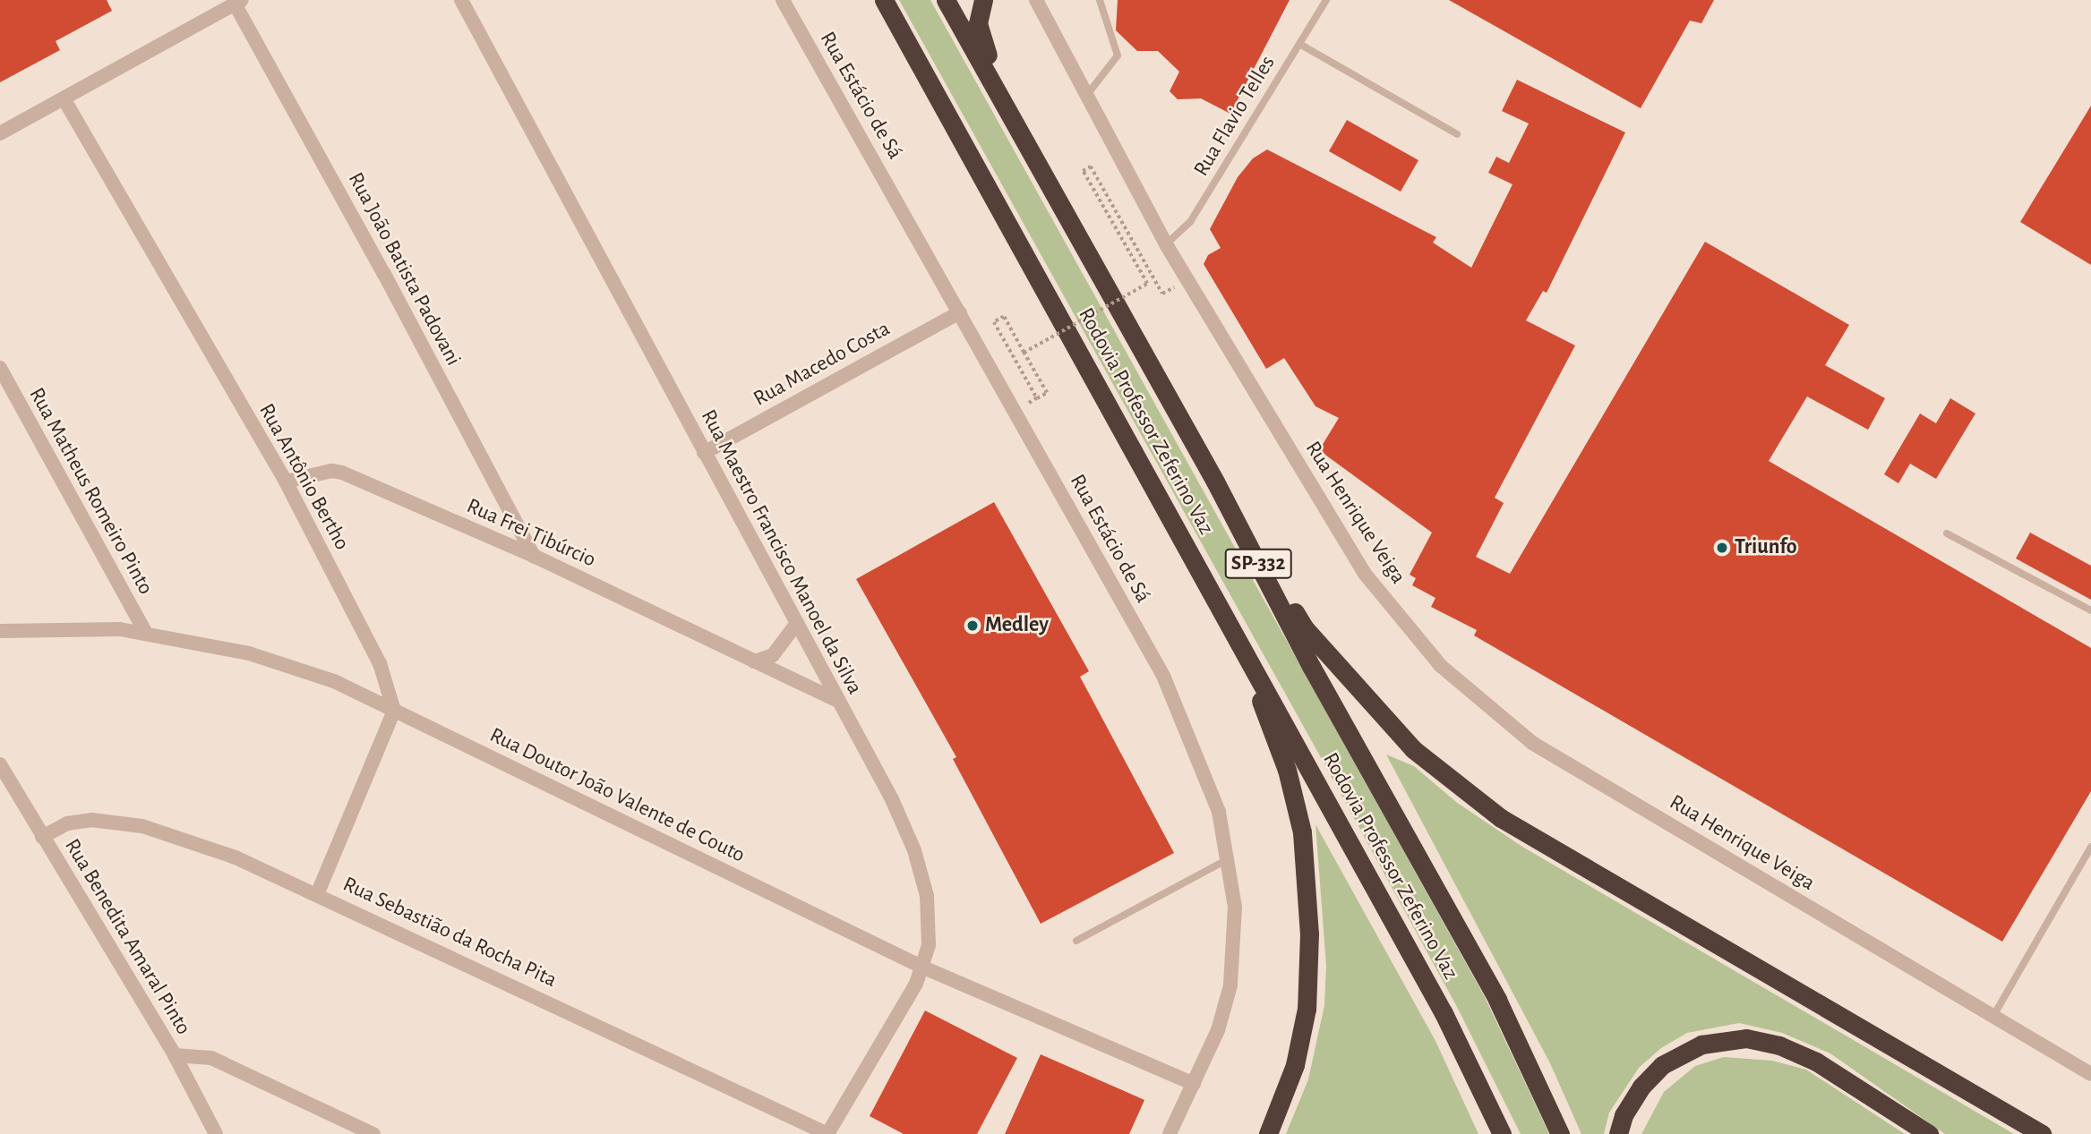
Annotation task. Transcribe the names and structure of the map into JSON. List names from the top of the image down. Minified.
{"streets":{"highway":["Rodovia Professor Zeferino Vaz","SP-332"],"street":["Rua Estácio de Sá","Rua João Batista Padovani","Rua Macedo Costa","Rua Antônio Bertho","Rua Matheus Romeiro Pinto","Rua Henrique Veiga","Rua Frei Tibúrcio","Rua Maestro Francisco Manoel da Silva","Rua Doutor João Valente de Couto","Rua Sebastião da Rocha Pita","Rua Benedita Amaral Pinto"],"lane":["Rua Flavio Telles"]},"crossings":[["Rua Estácio de Sá","Rua Macedo Costa"],["Rua Estácio de Sá","Rua Doutor João Valente de Couto"],["Rua Flavio Telles","Rua Henrique Veiga"],["Rua João Batista Padovani","Rua Frei Tibúrcio"],["Rua Macedo Costa","Rua Maestro Francisco Manoel da Silva"],["Rua Antônio Bertho","Rua Frei Tibúrcio"],["Rua Antônio Bertho","Rua Doutor João Valente de Couto"],["Rua Matheus Romeiro Pinto","Rua Doutor João Valente de Couto"],["Rua Frei Tibúrcio","Rua Maestro Francisco Manoel da Silva"],["Rua Maestro Francisco Manoel da Silva","Rua Doutor João Valente de Couto"],["Rua Maestro Francisco Manoel da Silva","Rua Sebastião da Rocha Pita"],["Rua Sebastião da Rocha Pita","Rua Benedita Amaral Pinto"]],"places":["Triunfo","Medley"]}
